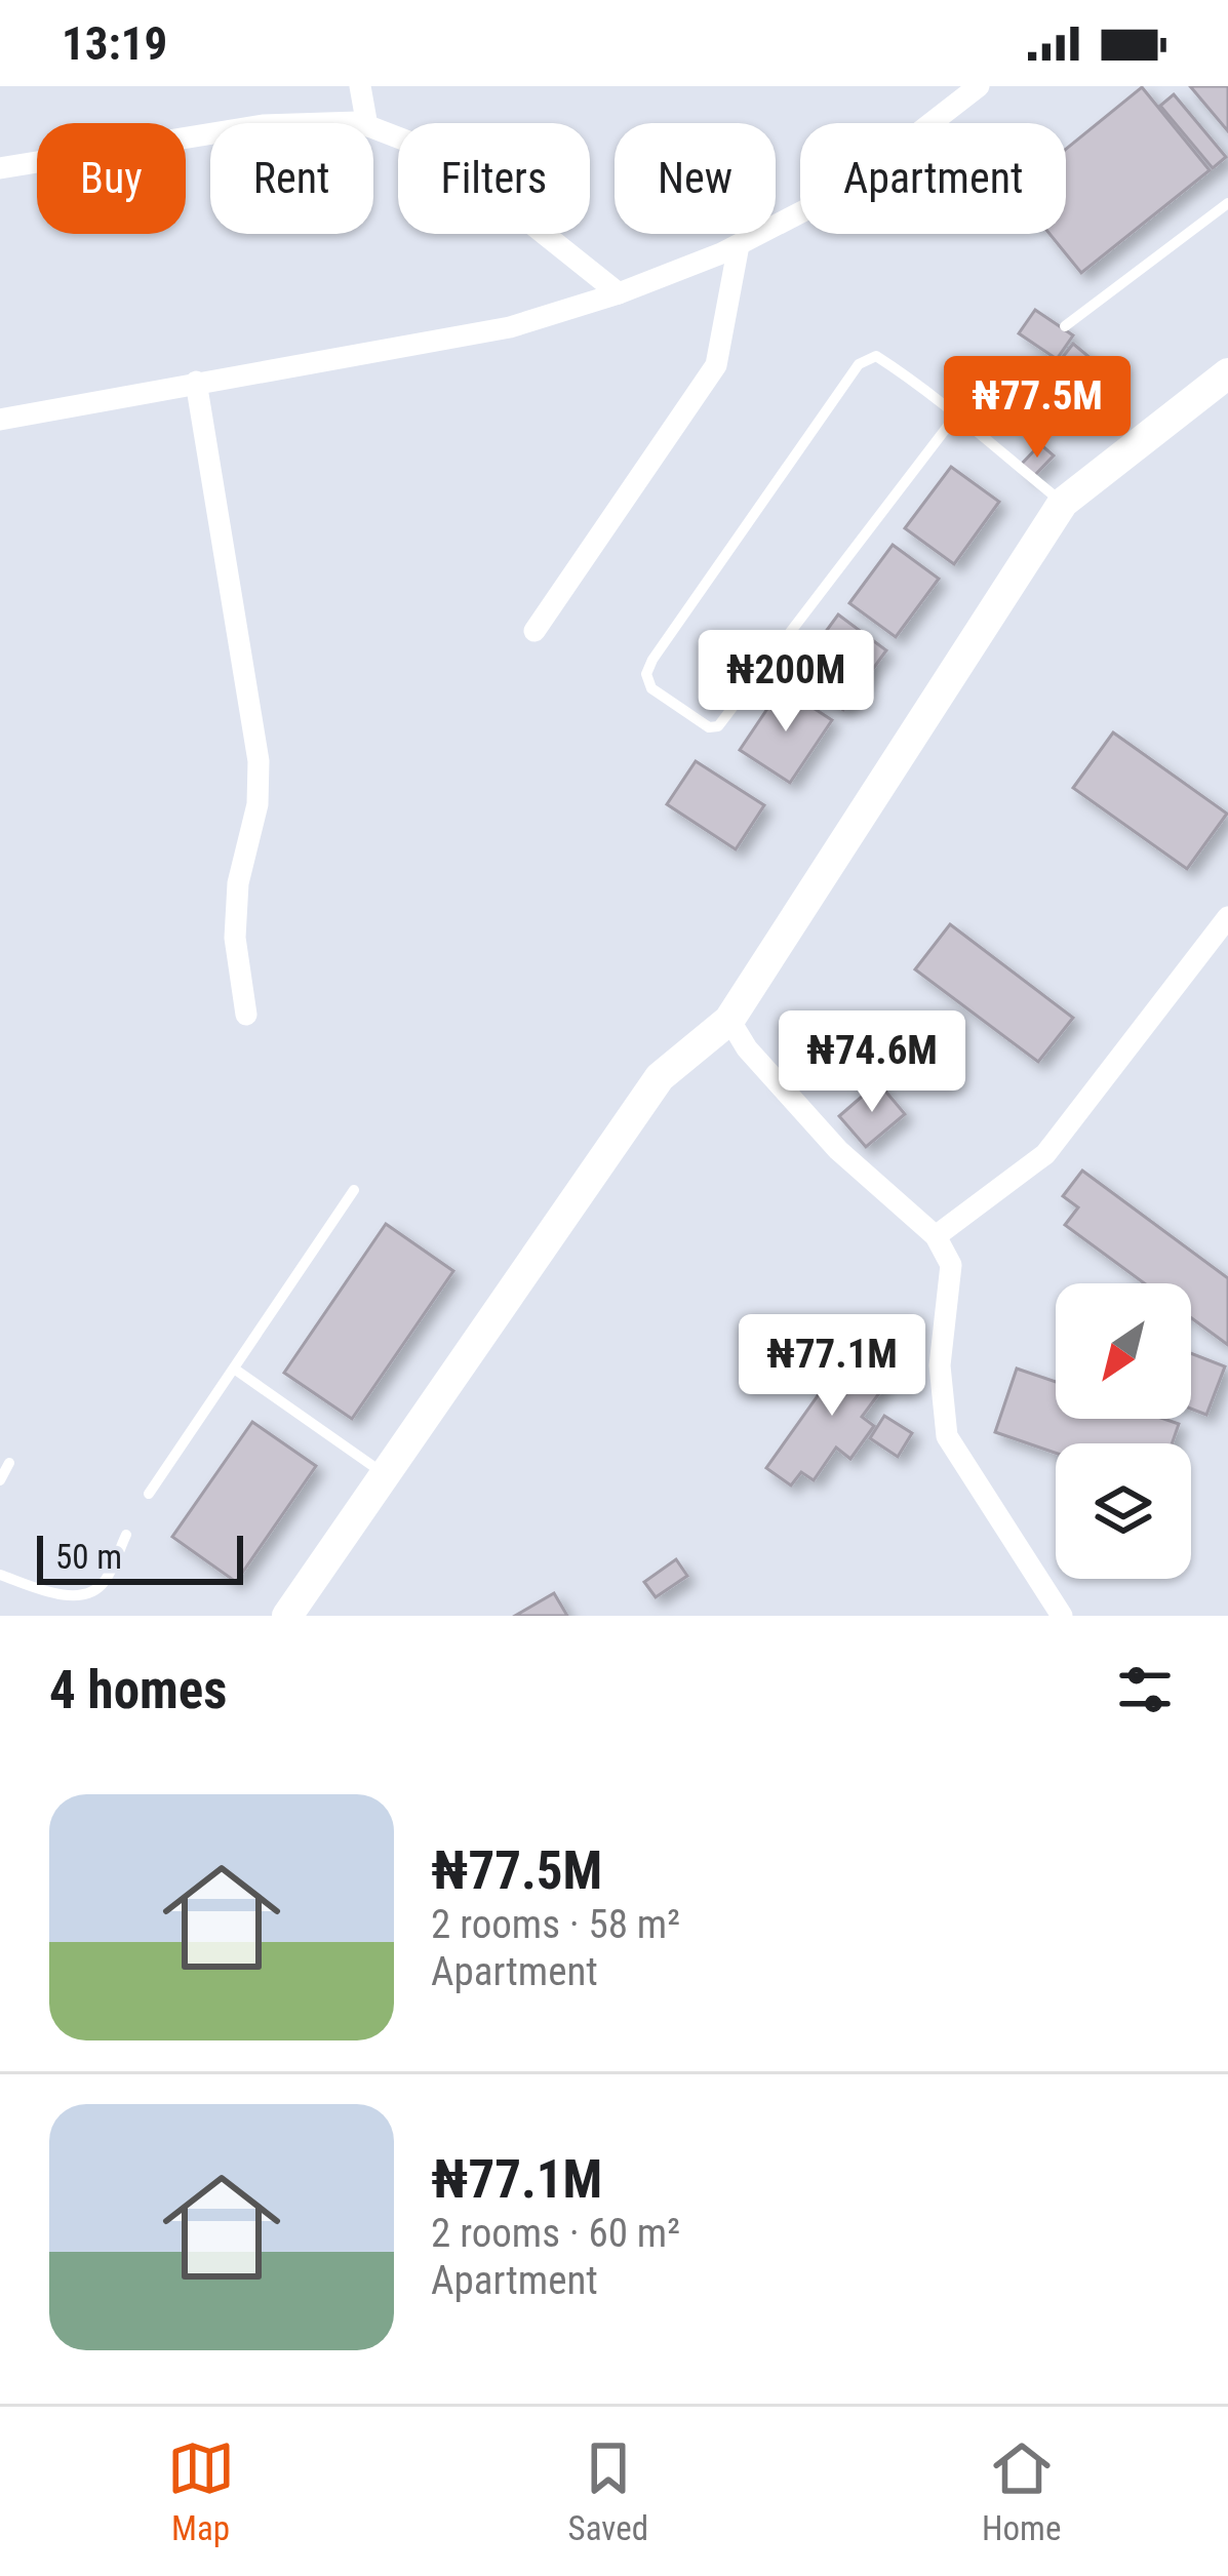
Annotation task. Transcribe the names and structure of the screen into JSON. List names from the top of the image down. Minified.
{"scale_bar":"50 m","north":"bottom left","page":{"status":"13:19","chip":["Buy","Rent","Filters","New","Apartment"],"price":["₦77.5M","₦200M","₦74.6M","₦77.1M"],"scale":"50 m","heading":"4 homes","list":[{"name":"₦77.5M","note":"2 rooms · 58 m² · Apartment"},{"name":"₦77.1M","note":"2 rooms · 60 m² · Apartment"}],"tabs":["Map","Saved","Home"]}}
